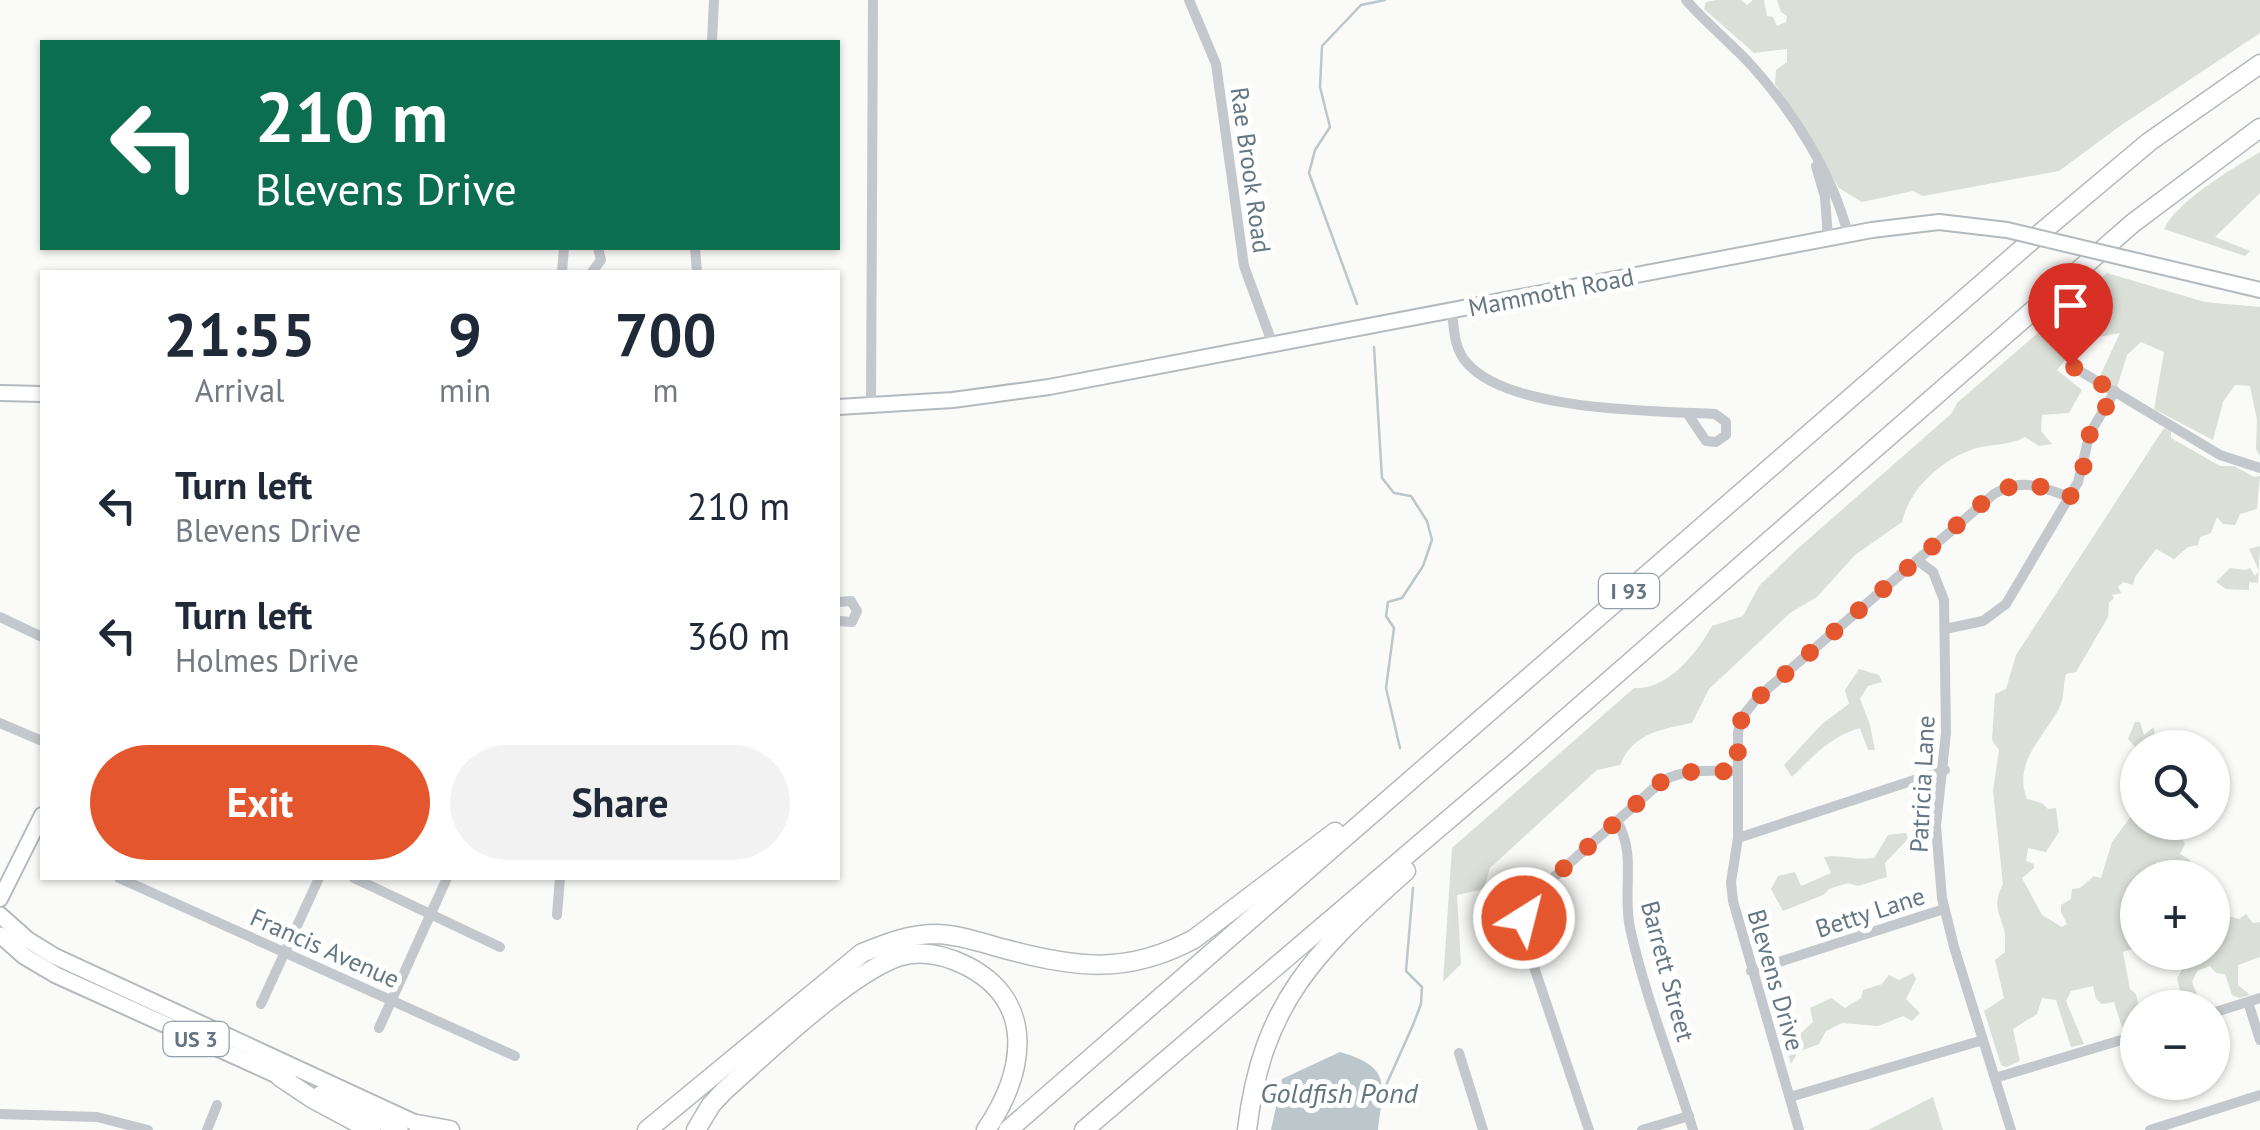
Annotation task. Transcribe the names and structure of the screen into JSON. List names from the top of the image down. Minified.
{"streets":{"highway":["I 93"],"main road":["Mammoth Road","US 3"],"street":["Rae Brook Road","Patricia Lane","Betty Lane","Francis Avenue","Barrett Street","Blevens Drive"]},"crossings":[["Rae Brook Road","Mammoth Road"],["Patricia Lane","Betty Lane"],["Patricia Lane","Blevens Drive"],["Betty Lane","Blevens Drive"]],"water":["Goldfish Pond"],"page":{"turn":["210 m","Blevens Drive"],"eta":["21:55","Arrival","9","min","700","m"],"list":[{"name":"Turn left","note":"Blevens Drive","value":"210 m"},{"name":"Turn left","note":"Holmes Drive","value":"360 m"}],"buttons":["Exit","Share"],"map_buttons":["+","−"]}}
